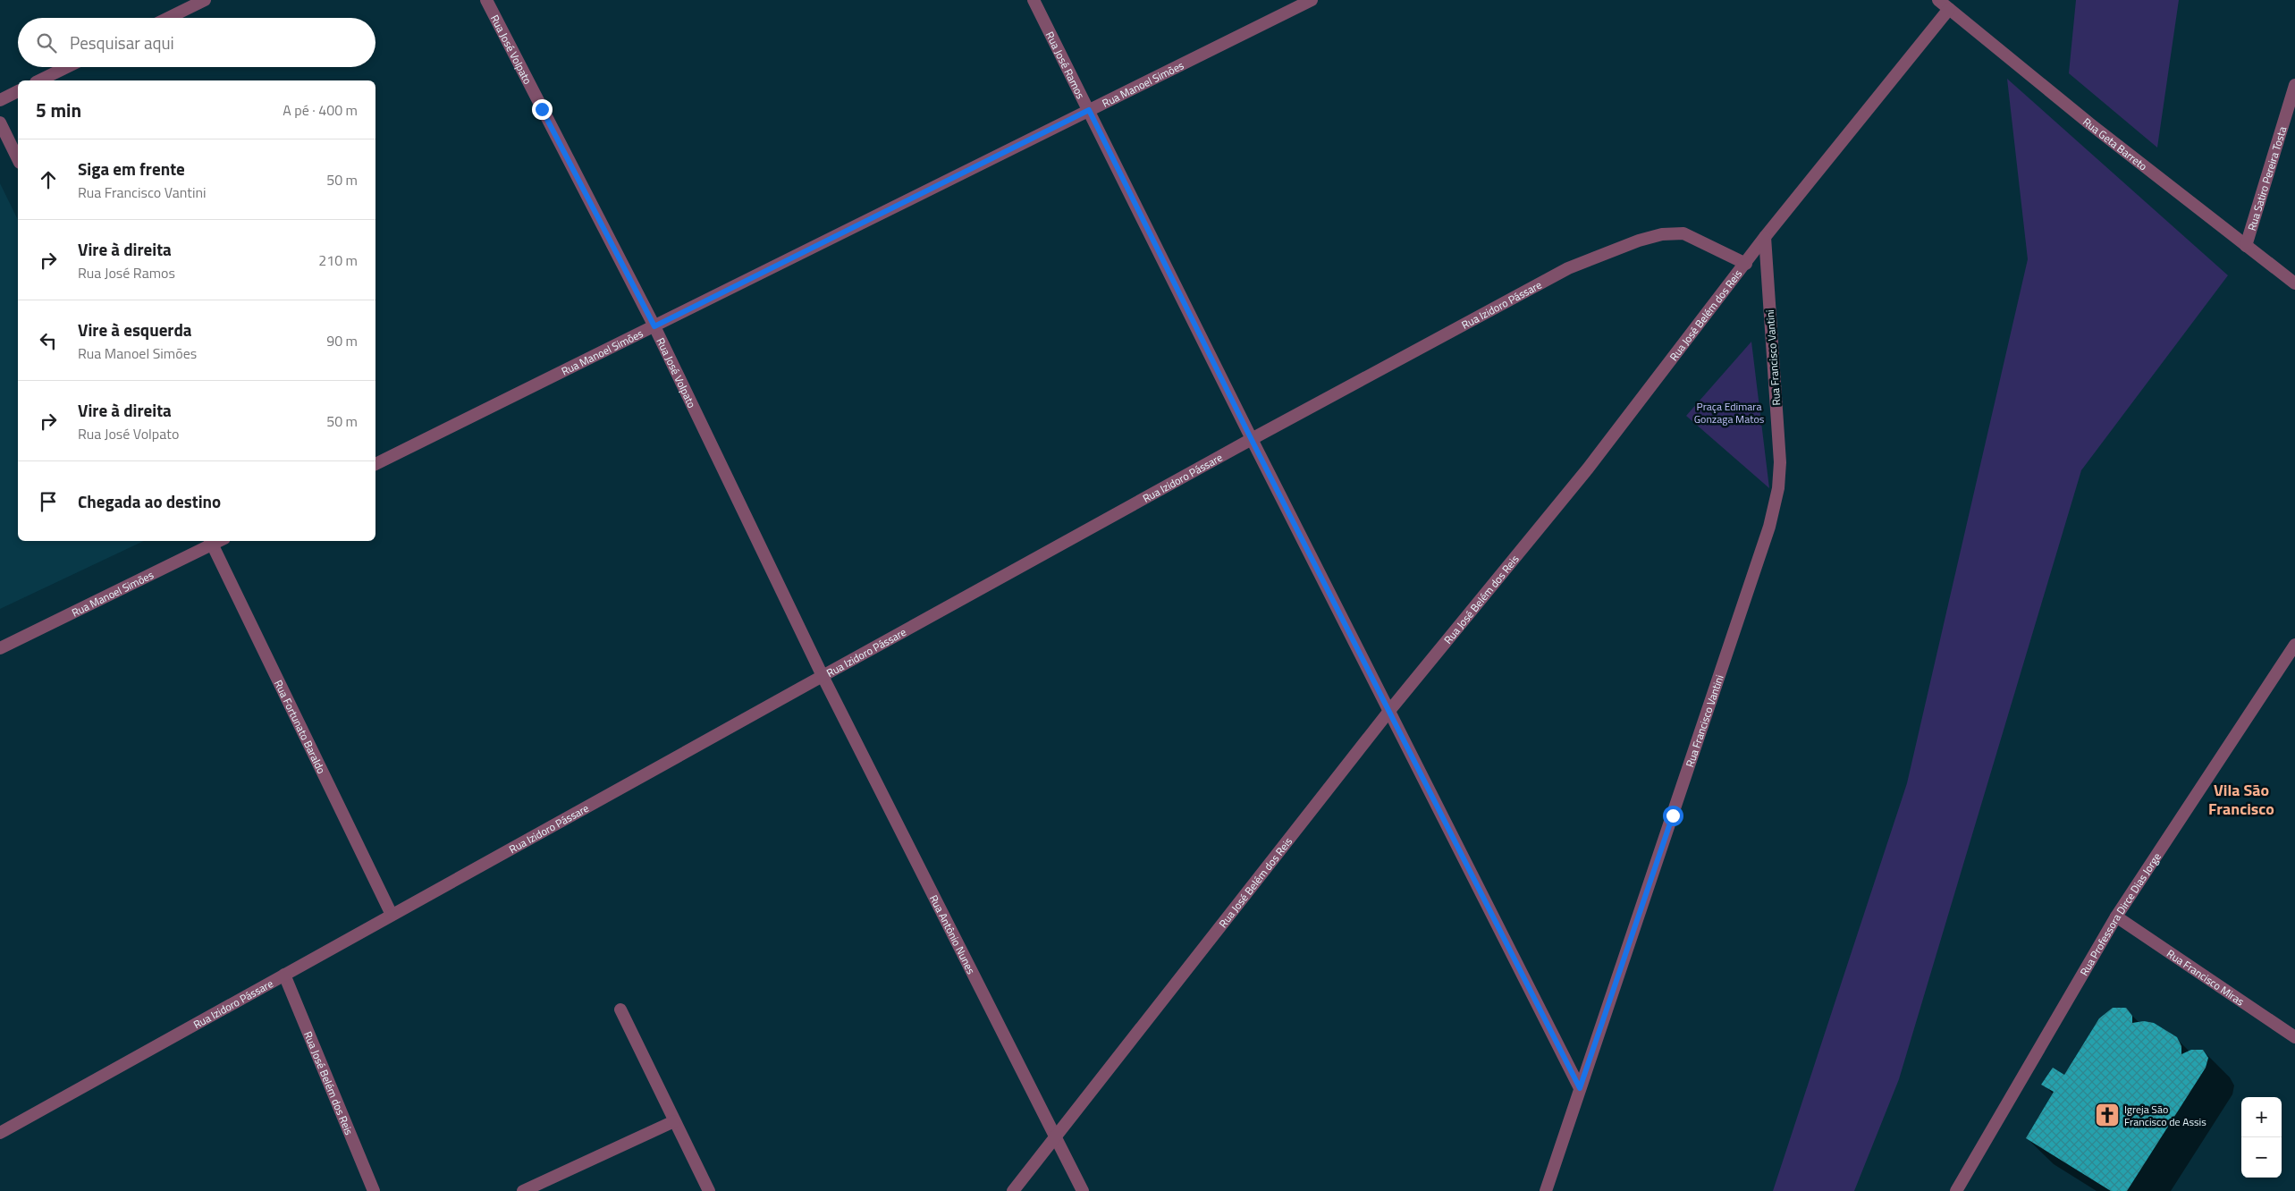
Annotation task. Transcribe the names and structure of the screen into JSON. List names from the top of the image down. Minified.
{"streets":{"street":["Rua José Volpato","Rua José Ramos","Rua Manoel Simões","Rua Geta Barreto","Rua Satiro Pereira Tosta","Rua Izidoro Pássare","Rua José Belém dos Reis","Rua Francisco Vantini","Rua Fortunato Baraldo","Rua Professora Dirce Dias Jorge","Rua Antônio Nunes","Rua Francisco Miras"]},"crossings":[["Rua José Volpato","Rua Manoel Simões"],["Rua José Volpato","Rua Izidoro Pássare"],["Rua José Volpato","Rua Antônio Nunes"],["Rua José Ramos","Rua Manoel Simões"],["Rua José Ramos","Rua Izidoro Pássare"],["Rua José Ramos","Rua José Belém dos Reis"],["Rua José Ramos","Rua Francisco Vantini"],["Rua Manoel Simões","Rua Fortunato Baraldo"],["Rua Geta Barreto","Rua Satiro Pereira Tosta"],["Rua Geta Barreto","Rua José Belém dos Reis"],["Rua Izidoro Pássare","Rua José Belém dos Reis"],["Rua Izidoro Pássare","Rua Fortunato Baraldo"],["Rua Izidoro Pássare","Rua Antônio Nunes"],["Rua José Belém dos Reis","Rua Francisco Vantini"],["Rua José Belém dos Reis","Rua Antônio Nunes"],["Rua Professora Dirce Dias Jorge","Rua Francisco Miras"]],"districts":["Vila São Francisco"],"parks":["Praça Edimara Gonzaga Matos"],"places":{"church":["Igreja São Francisco de Assis"]},"page":{"search":"Pesquisar aqui","heading":["5 min","A pé · 400 m"],"list":[["Siga em frente","Rua Francisco Vantini","50 m"],["Vire à direita","Rua José Ramos","210 m"],["Vire à esquerda","Rua Manoel Simões","90 m"],["Vire à direita","Rua José Volpato","50 m"],"Chegada ao destino"],"map_buttons":["+","−"]}}
